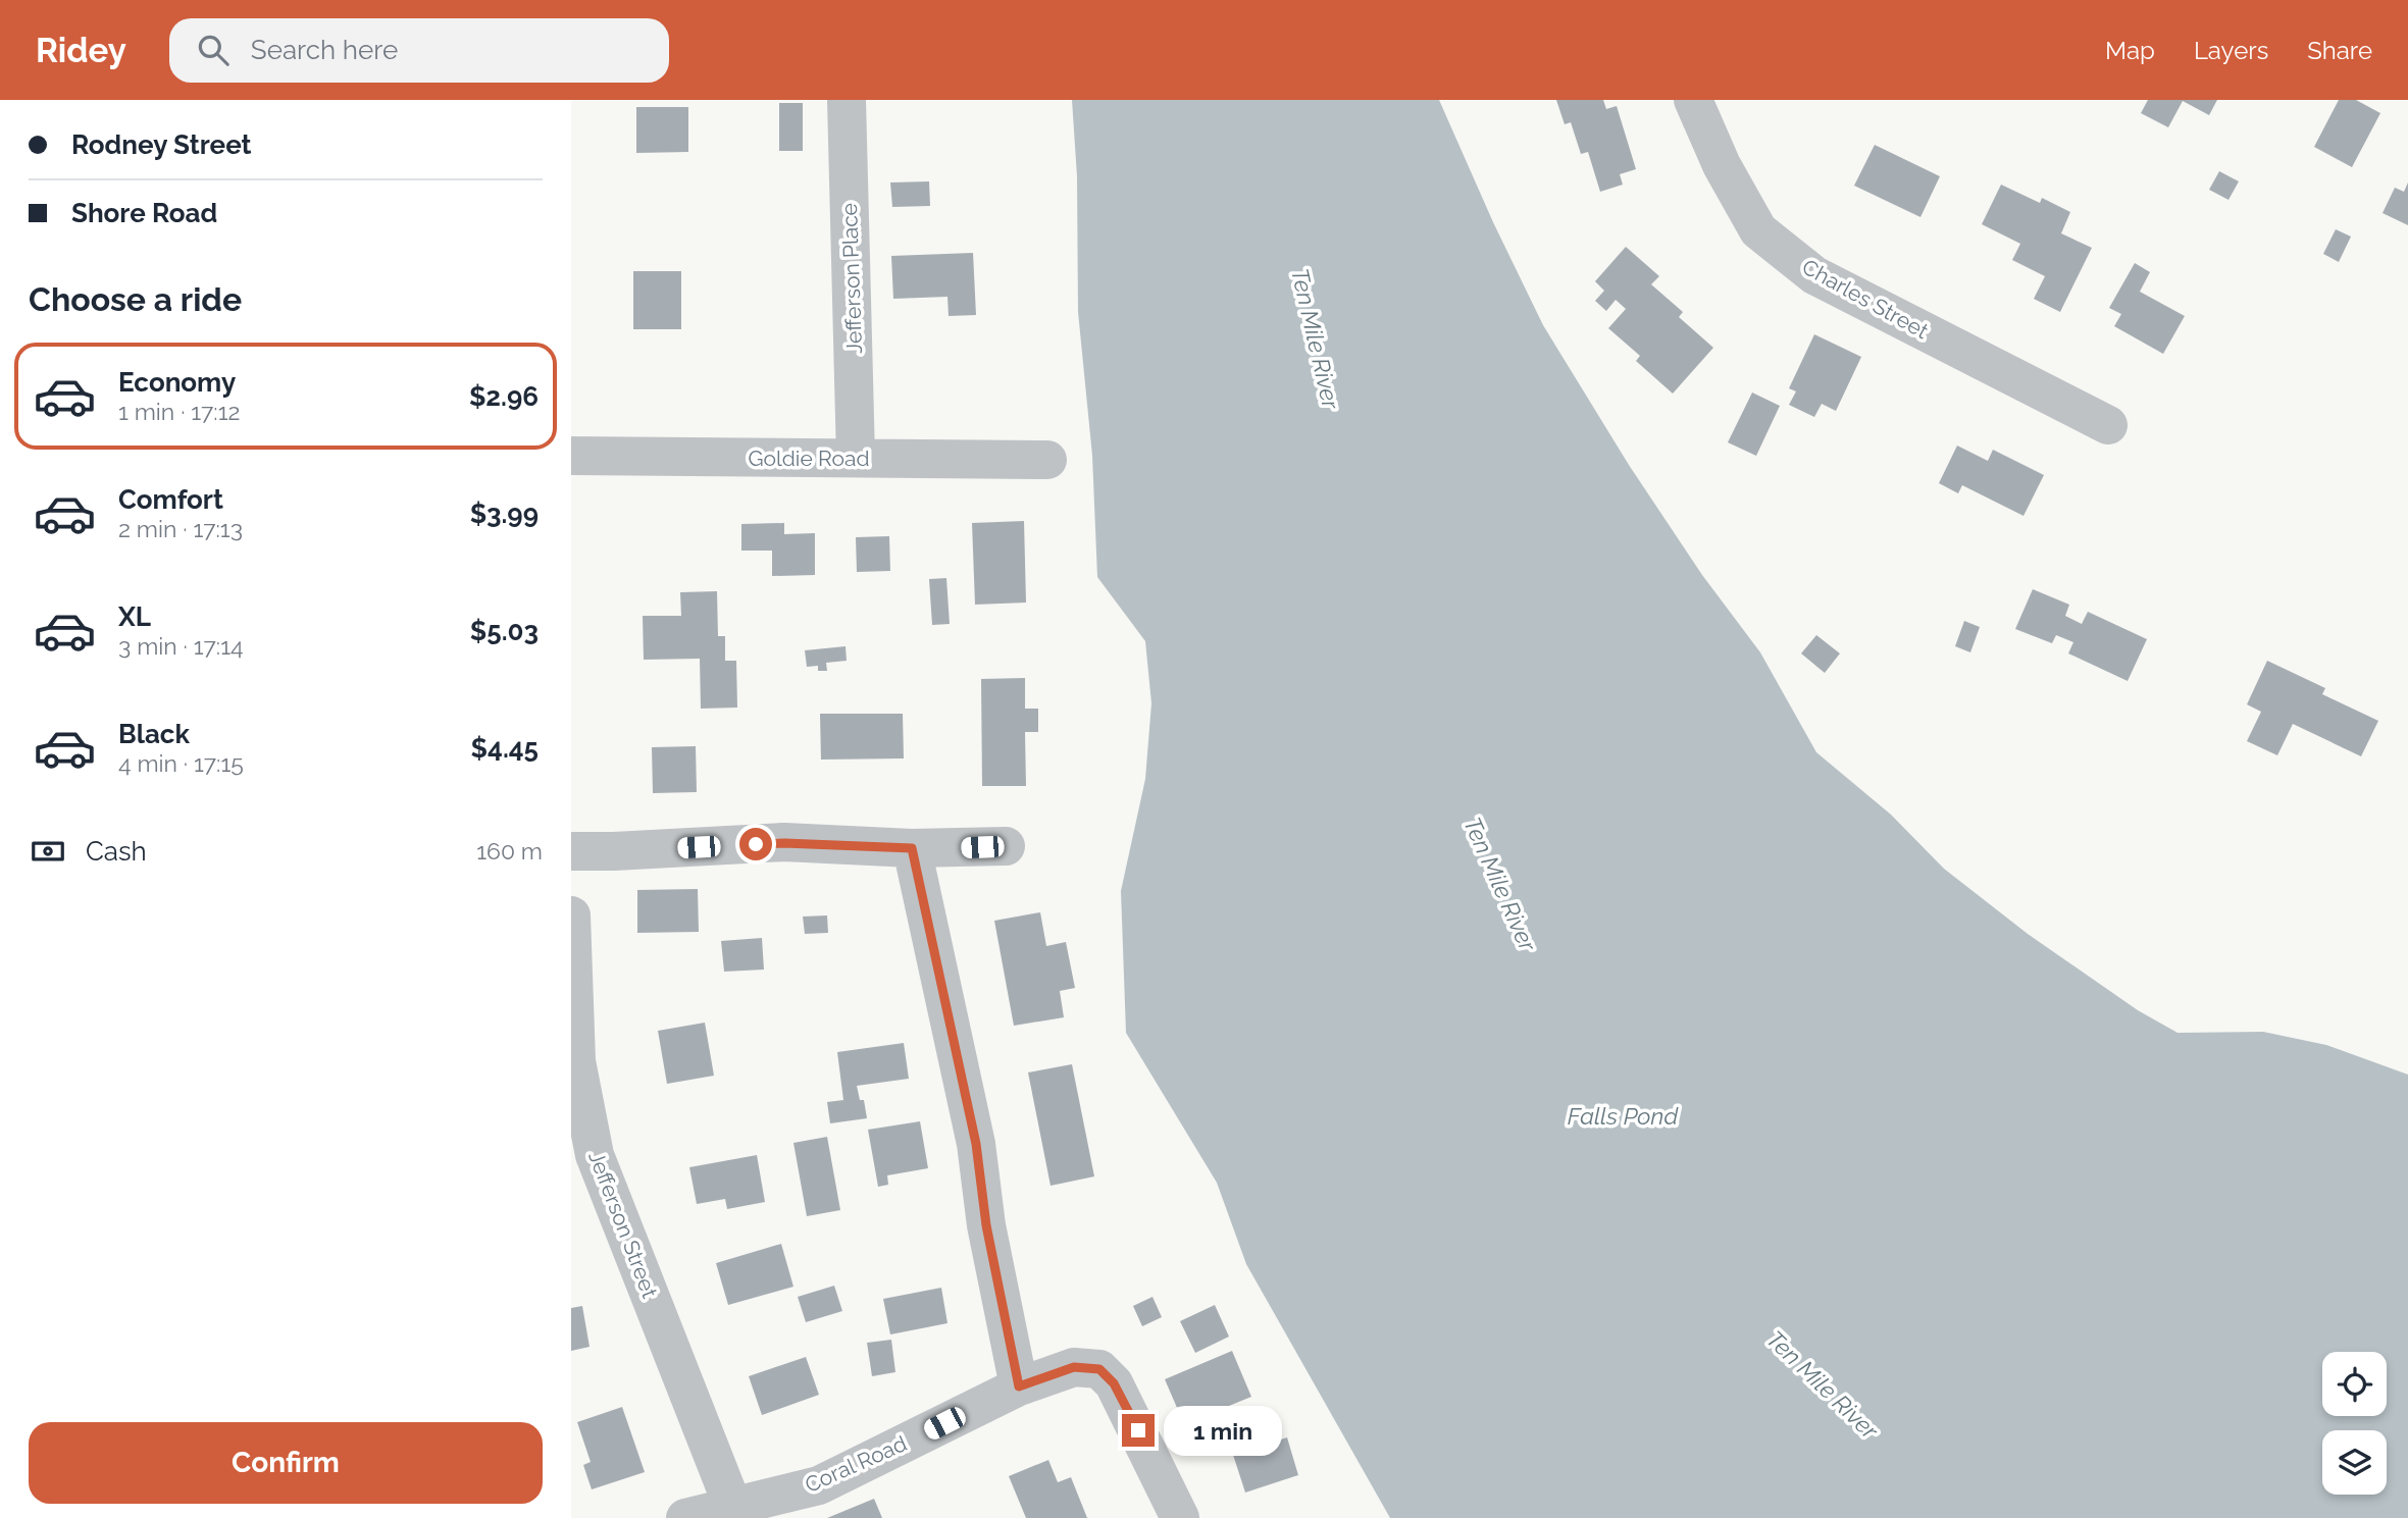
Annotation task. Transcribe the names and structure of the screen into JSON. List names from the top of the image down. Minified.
{"streets":{"street":["Jefferson Place","Charles Street","Goldie Road","Jefferson Street","Coral Road"]},"crossings":[["Jefferson Place","Goldie Road"],["Jefferson Street","Coral Road"]],"water":["Ten Mile River","Falls Pond"],"page":{"header":"Ridey","search":"Search here","nav":["Map","Layers","Share"],"banner":["Rodney Street","Shore Road"],"heading":"Choose a ride","list":[{"name":"Economy","note":"1 min · 17:12","value":"$2.96"},{"name":"Comfort","note":"2 min · 17:13","value":"$3.99"},{"name":"XL","note":"3 min · 17:14","value":"$5.03"},{"name":"Black","note":"4 min · 17:15","value":"$4.45"}],"pay":["Cash","160 m"],"bubble":"1 min","buttons":"Confirm"}}
